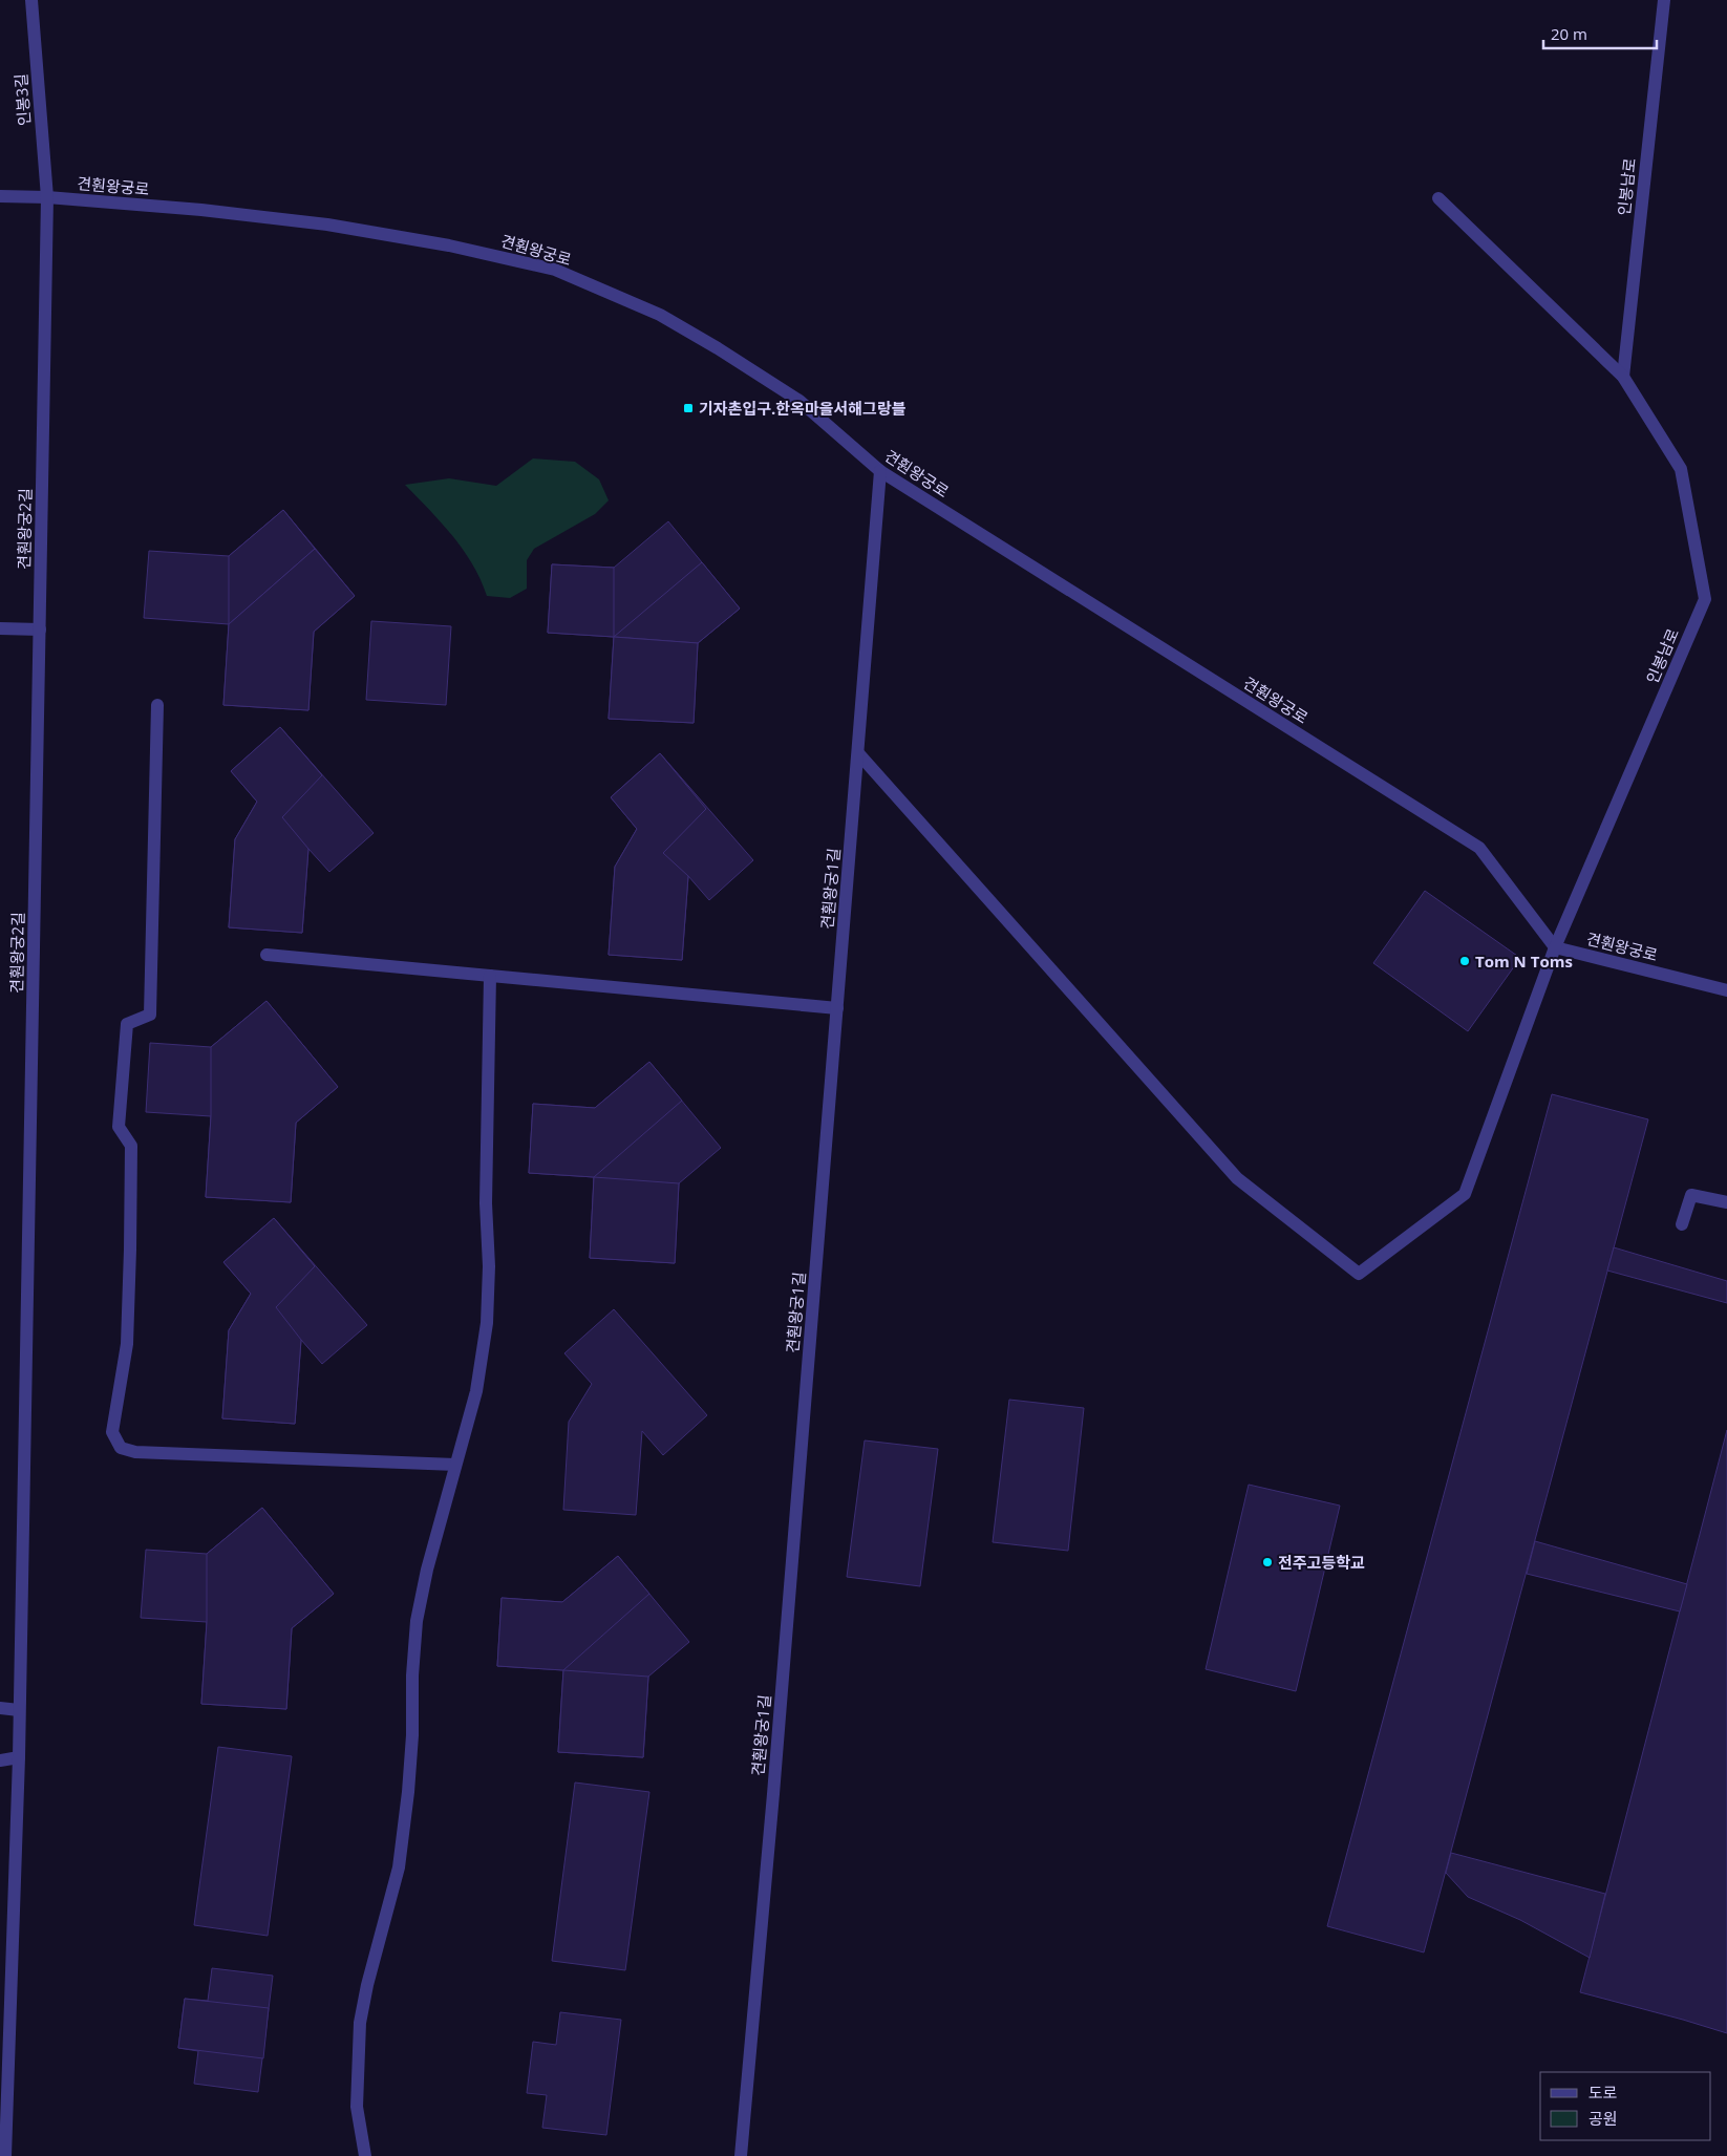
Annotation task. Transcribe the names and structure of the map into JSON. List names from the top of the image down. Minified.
{"streets":{"street":["인봉3길","견훤왕궁로","인봉남로","견훤왕궁2길","견훤왕궁1길"]},"crossings":[["인봉3길","견훤왕궁로"],["인봉3길","견훤왕궁2길"],["견훤왕궁로","인봉남로"],["견훤왕궁로","견훤왕궁2길"],["견훤왕궁로","견훤왕궁1길"],["인봉남로","견훤왕궁1길"]],"places":{"transit":["기자촌입구.한옥마을서해그랑블"],"other":["Tom N Toms","전주고등학교"]},"legend":["도로","공원"],"scale_bar":"20 m"}
